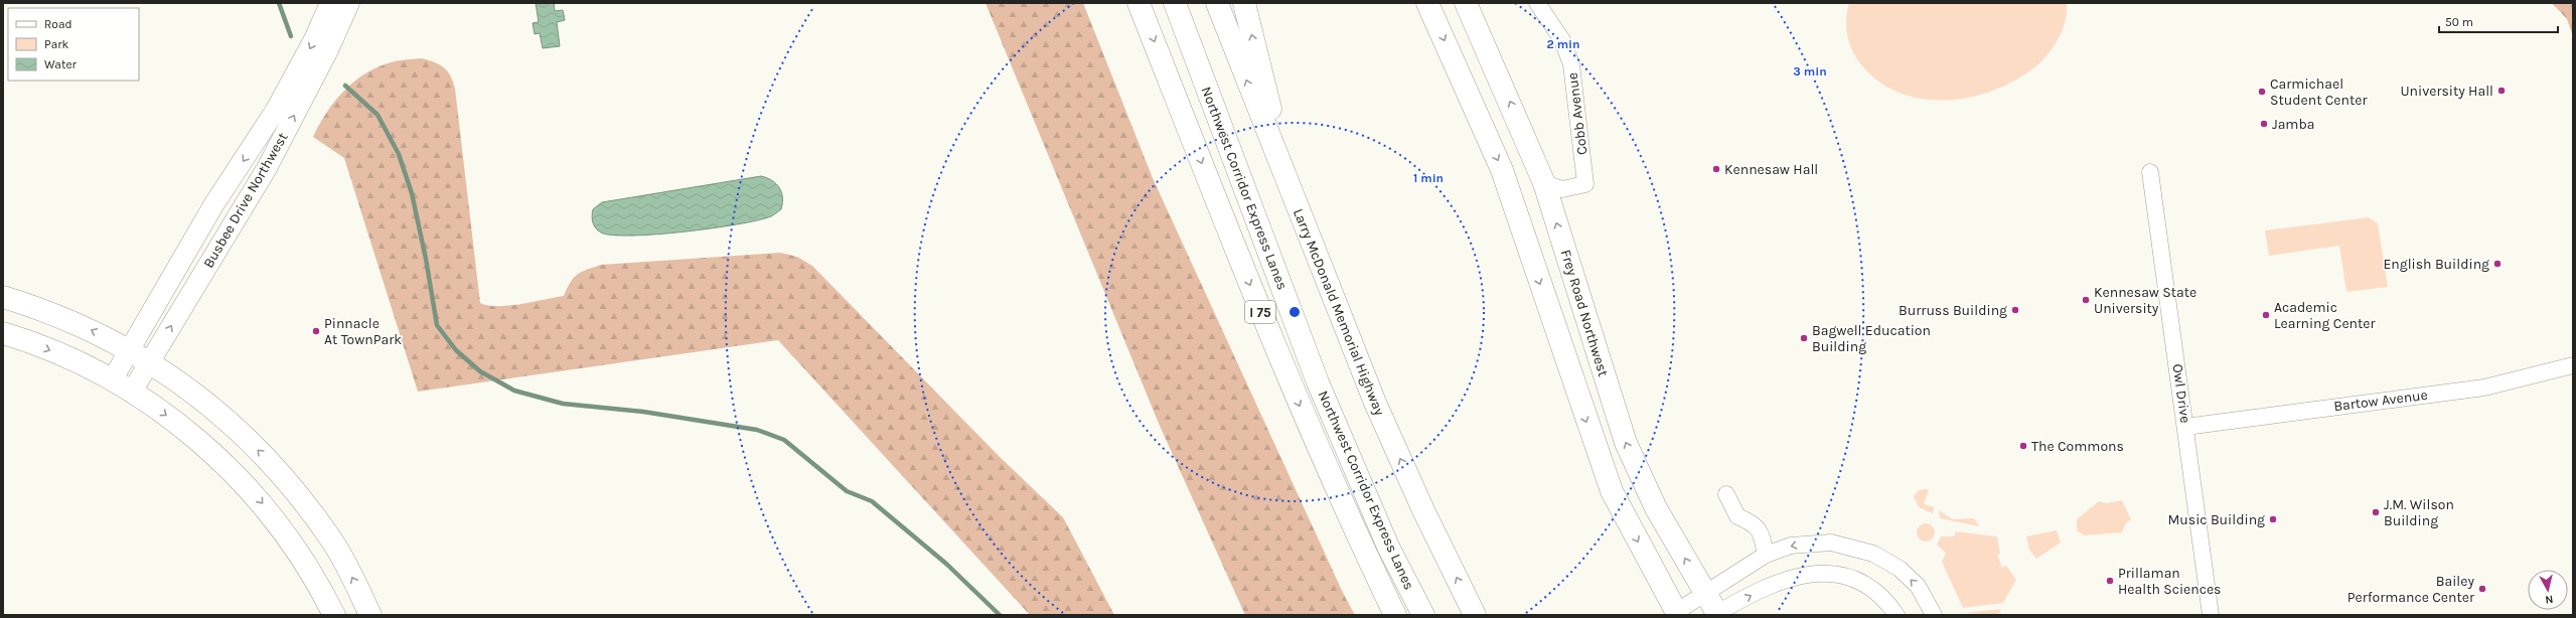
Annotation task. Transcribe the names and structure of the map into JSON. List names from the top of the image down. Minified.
{"streets":{"main road":["Northwest Corridor Express Lanes","I 75","Larry McDonald Memorial Highway","Frey Road Northwest"],"street":["Cobb Avenue","Busbee Drive Northwest","Owl Drive","Bartow Avenue"]},"crossings":[["Cobb Avenue","Frey Road Northwest"],["Owl Drive","Bartow Avenue"]],"places":["University Hall","Carmichael Student Center","Jamba","Kennesaw Hall","English Building","Kennesaw State University","Burruss Building","Academic Learning Center","Pinnacle At TownPark","Bagwell Education Building","The Commons","J.M. Wilson Building","Music Building","Prillaman Health Sciences","Bailey Performance Center"],"legend":["Road","Park","Water"],"scale_bar":"50 m","north":"bottom","rings":["2 min","3 min","1 min"]}
